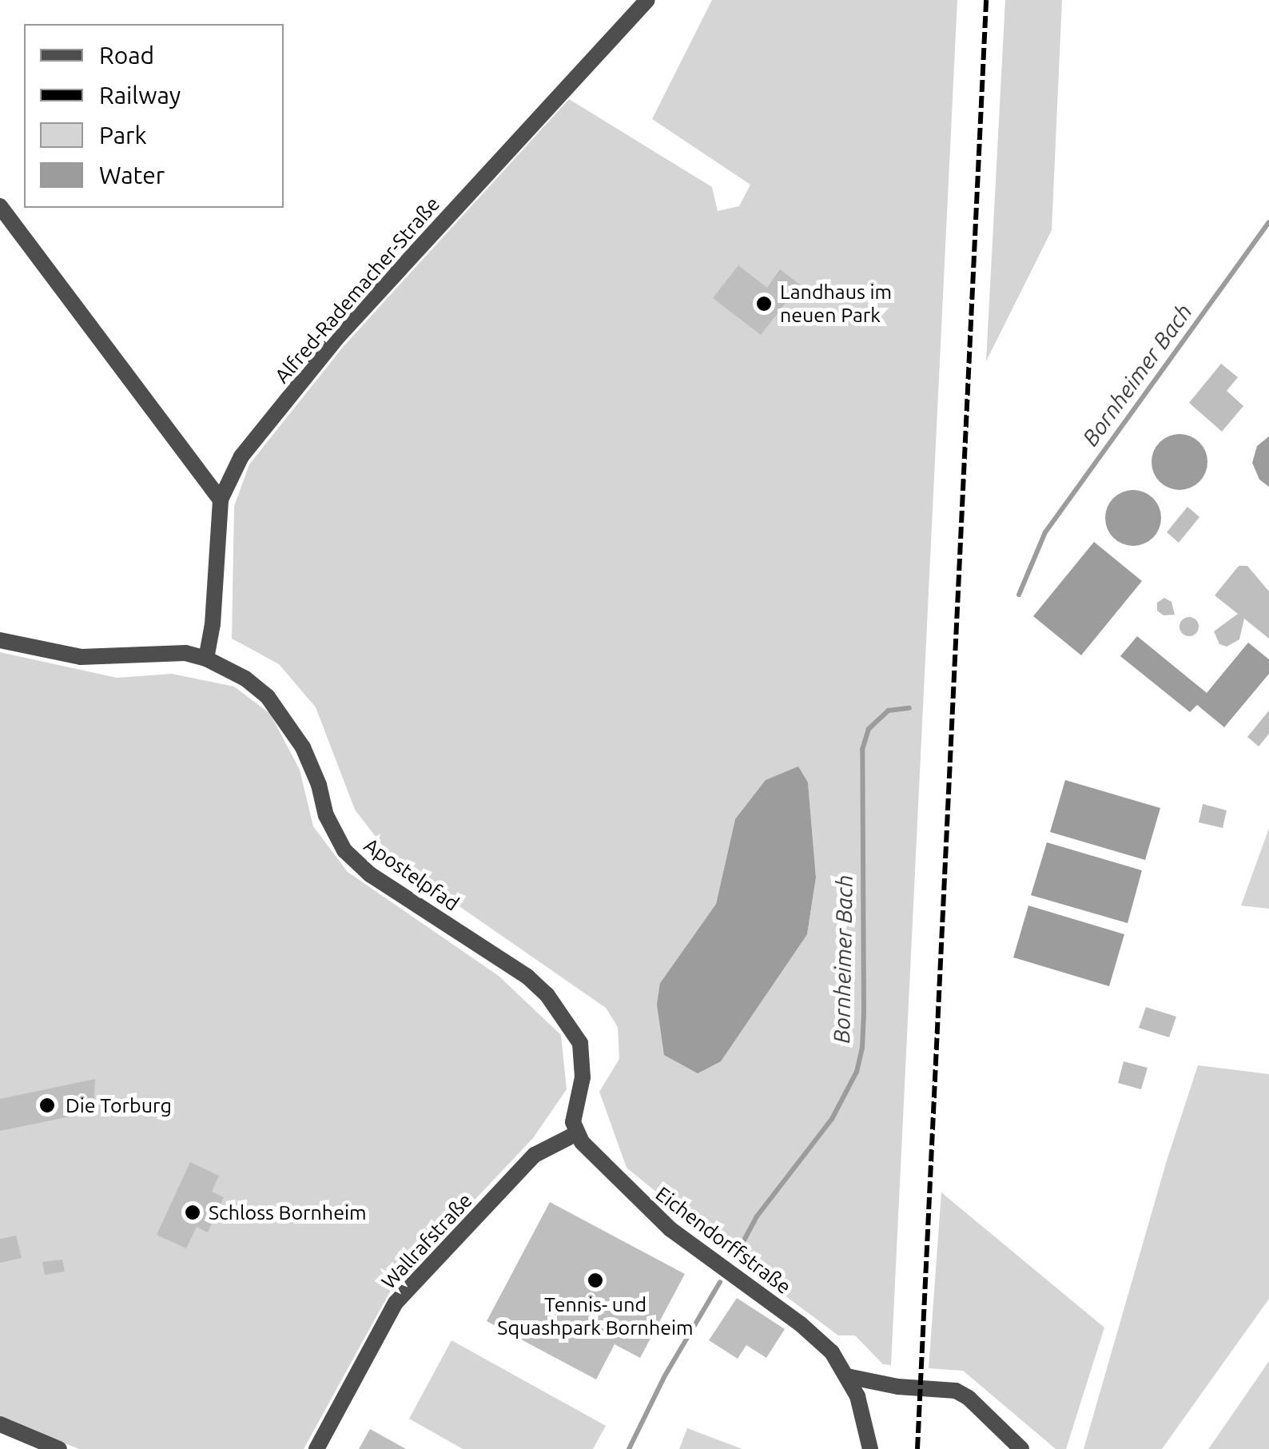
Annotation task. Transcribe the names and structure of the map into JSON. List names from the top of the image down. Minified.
{"streets":{"street":["Alfred-Rademacher-Straße","Apostelpfad","Eichendorffstraße","Wallrafstraße"]},"crossings":[["Alfred-Rademacher-Straße","Apostelpfad"],["Apostelpfad","Eichendorffstraße"],["Apostelpfad","Wallrafstraße"],["Eichendorffstraße","Wallrafstraße"]],"water":["Bornheimer Bach"],"places":["Landhaus im neuen Park","Die Torburg","Schloss Bornheim","Tennis- und Squashpark Bornheim"],"legend":["Road","Railway","Park","Water"]}
